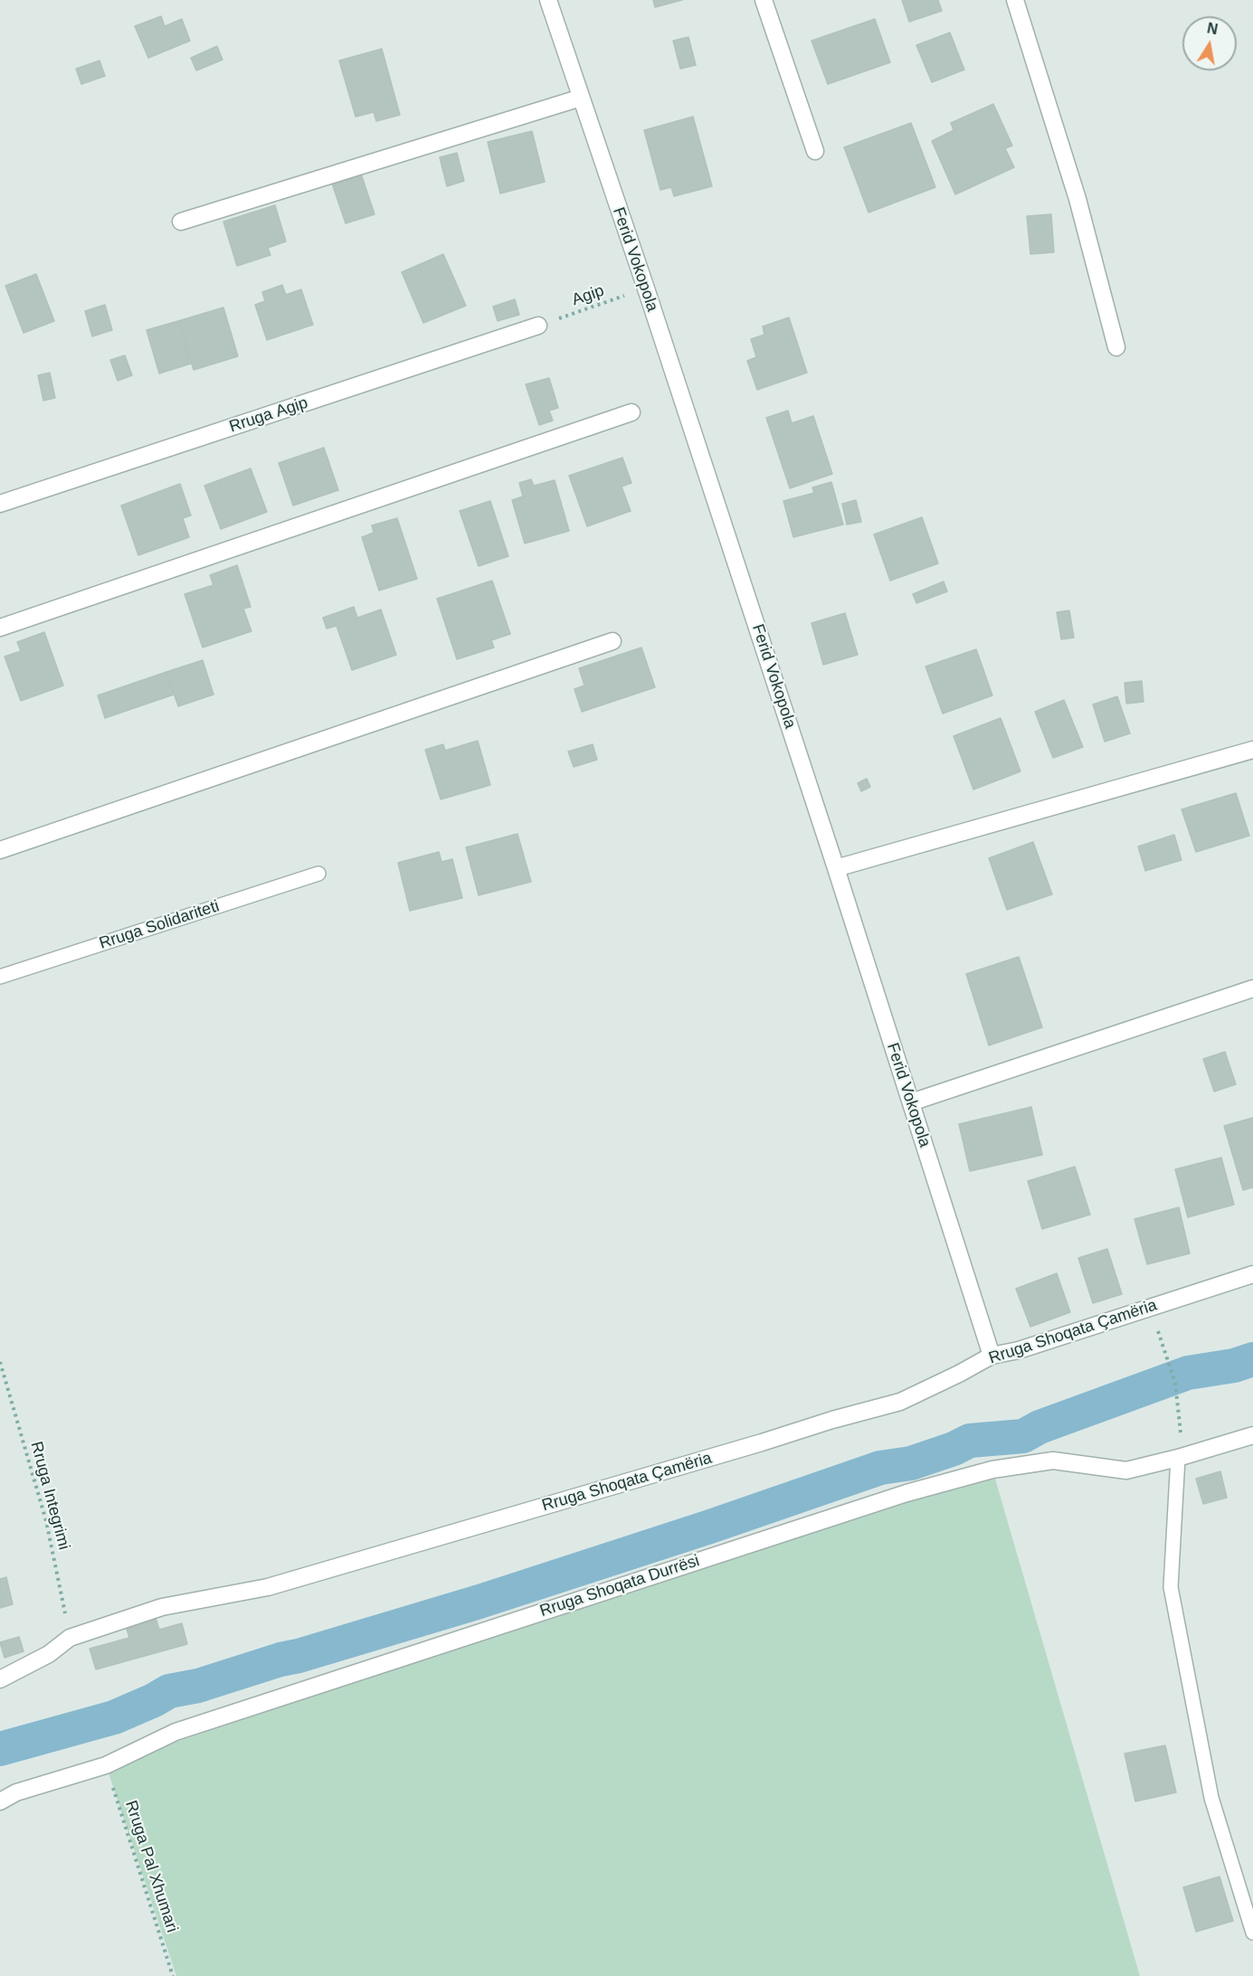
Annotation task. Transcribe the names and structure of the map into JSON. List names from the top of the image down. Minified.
{"streets":{"street":["Ferid Vokopola","Rruga Agip","Rruga Shoqata Çamëria","Rruga Shoqata Durrësi"],"lane":["Rruga Solidariteti"],"path":["Agip","Rruga Integrimi","Rruga Pal Xhumari"]},"crossings":[["Ferid Vokopola","Agip"],["Ferid Vokopola","Rruga Shoqata Çamëria"],["Agip","Rruga Agip"],["Rruga Shoqata Çamëria","Rruga Integrimi"],["Rruga Shoqata Durrësi","Rruga Pal Xhumari"]],"north":"top"}
